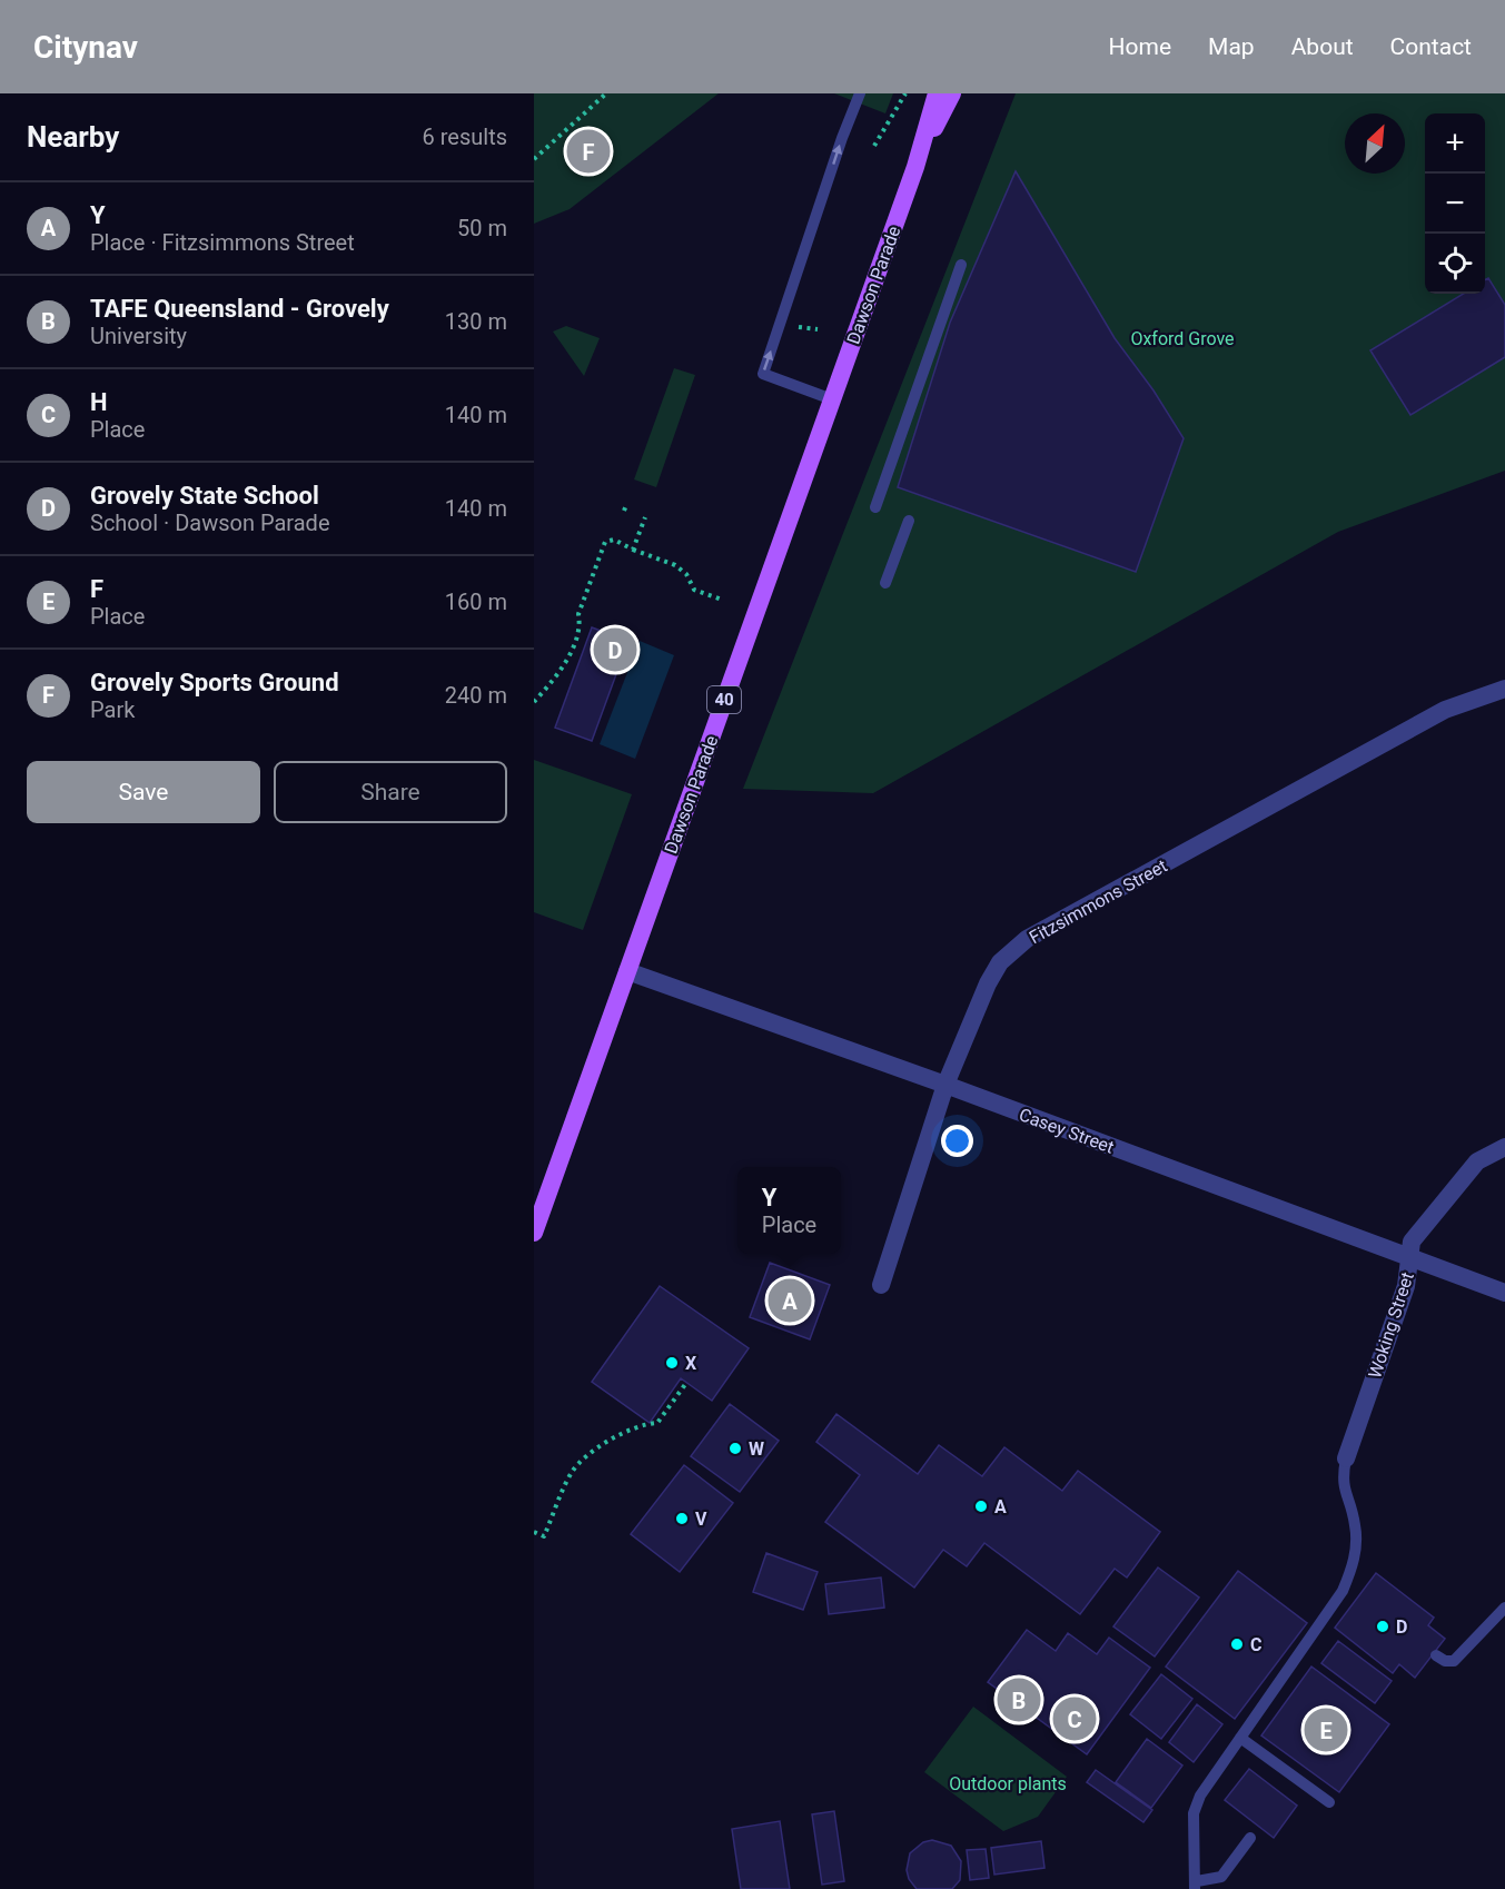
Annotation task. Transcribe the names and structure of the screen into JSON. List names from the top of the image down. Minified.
{"streets":{"main road":["Dawson Parade","40"],"street":["Fitzsimmons Street","Casey Street","Woking Street"]},"crossings":[["Dawson Parade","Casey Street"],["Fitzsimmons Street","Casey Street"],["Casey Street","Woking Street"]],"parks":["Oxford Grove","Outdoor plants"],"places":["X","W","A","V","D","C"],"north":"top right","page":{"header":"Citynav","nav":["Home","Map","About","Contact"],"heading":["Nearby","6 results"],"map_buttons":["+","−"],"pins":["F","D","A","B","C","E"],"list":[{"mark":"A","name":"Y","note":"Place · Fitzsimmons Street","value":"50 m"},{"mark":"B","name":"TAFE Queensland - Grovely","note":"University","value":"130 m"},{"mark":"C","name":"H","note":"Place","value":"140 m"},{"mark":"D","name":"Grovely State School","note":"School · Dawson Parade","value":"140 m"},{"mark":"E","name":"F","note":"Place","value":"160 m"},{"mark":"F","name":"Grovely Sports Ground","note":"Park","value":"240 m"}],"buttons":["Save","Share"],"popup":["Y","Place"]}}
